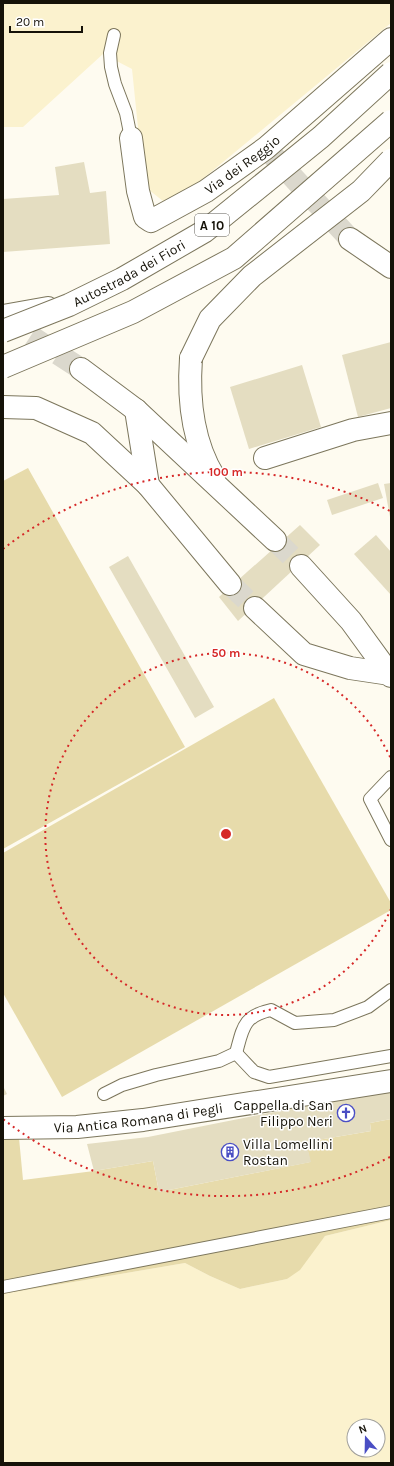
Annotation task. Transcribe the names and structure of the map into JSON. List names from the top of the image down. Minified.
{"streets":{"main road":["Via dei Reggio","A 10","Autostrada dei Fiori","Via Antica Romana di Pegli"]},"places":{"church":["Cappella di San Filippo Neri"],"building":["Villa Lomellini Rostan"]},"scale_bar":"20 m","north":"top","rings":["100 m","50 m"]}
